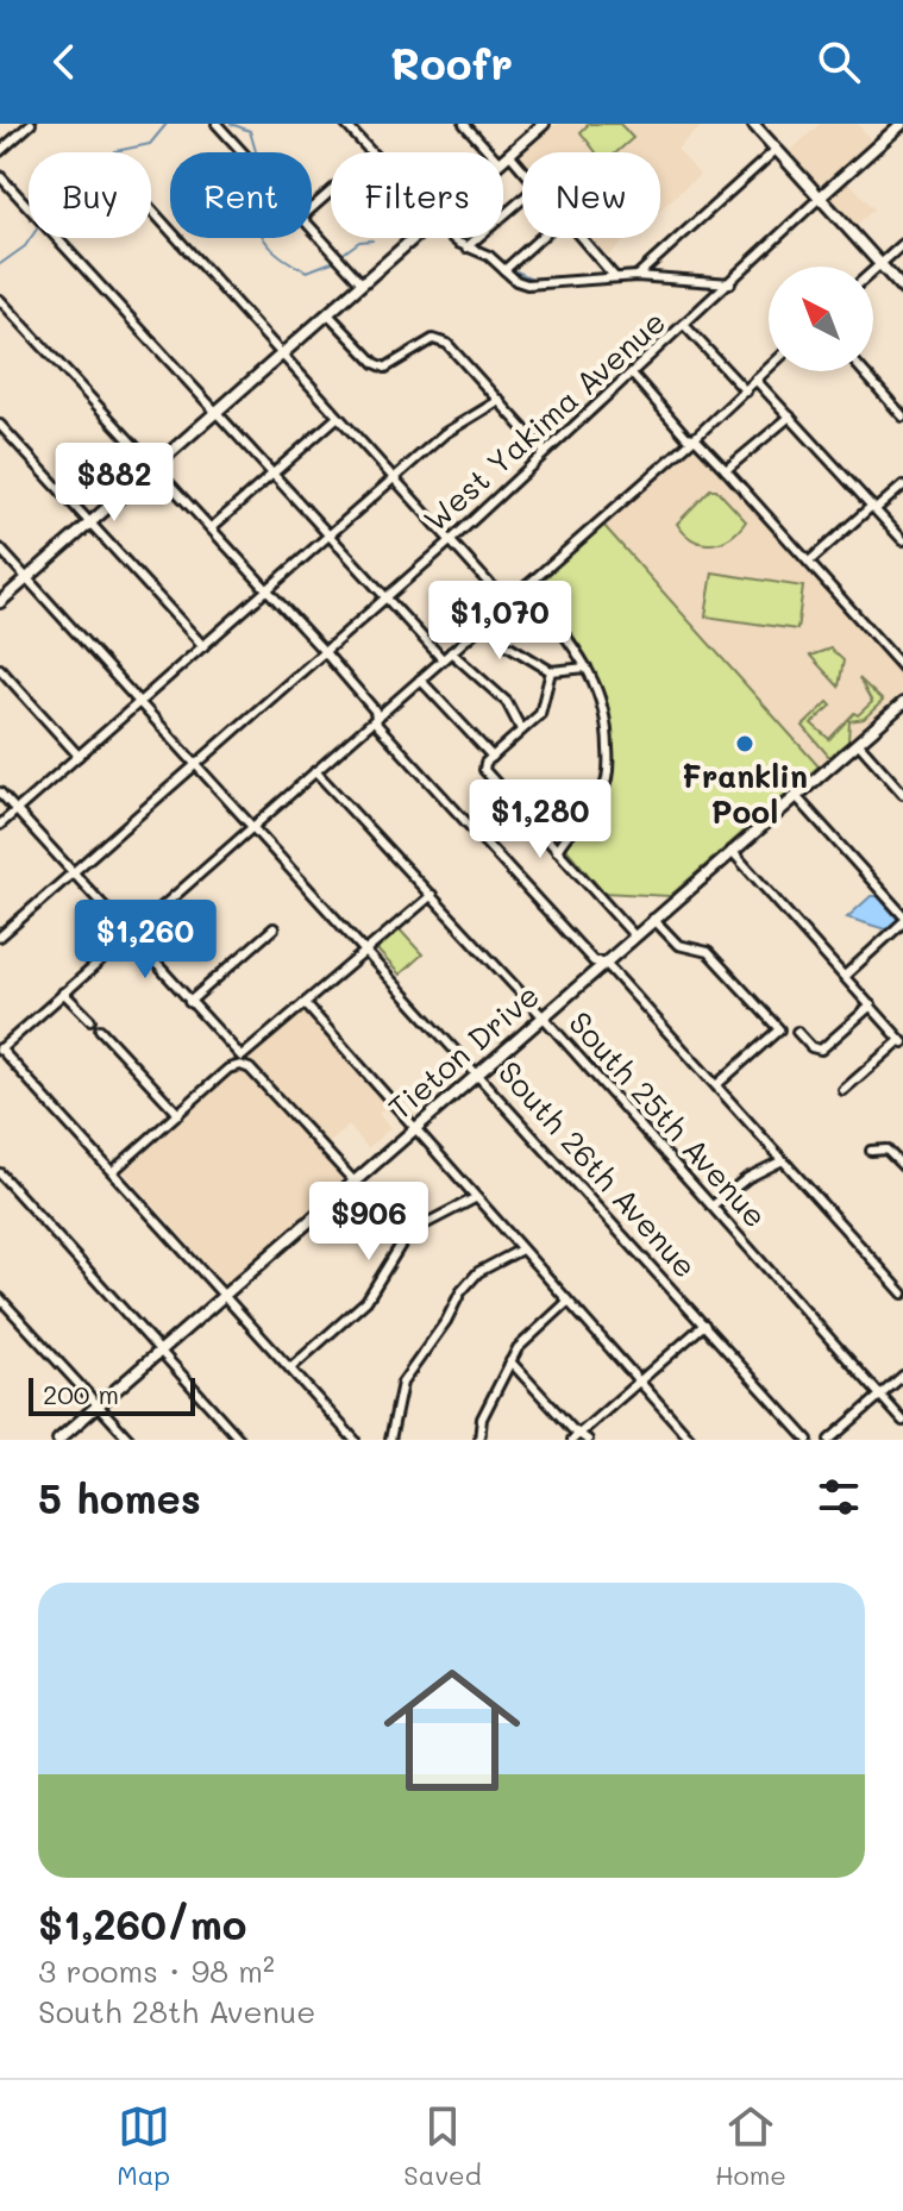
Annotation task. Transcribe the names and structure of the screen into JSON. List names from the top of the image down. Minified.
{"streets":{"main road":["West Yakima Avenue","Tieton Drive"],"street":["South 25th Avenue","South 26th Avenue"]},"crossings":[["West Yakima Avenue","South 26th Avenue"],["Tieton Drive","South 25th Avenue"],["Tieton Drive","South 26th Avenue"]],"places":["Franklin Pool"],"scale_bar":"200 m","north":"top left","page":{"header":"Roofr","chip":["Buy","Rent","Filters","New"],"price":["$882","$1,070","$1,280","$1,260","$906"],"scale":"200 m","heading":"5 homes","list":[{"name":"$1,260/mo","note":"3 rooms · 98 m² · South 28th Avenue"}],"tabs":["Map","Saved","Home"]}}
